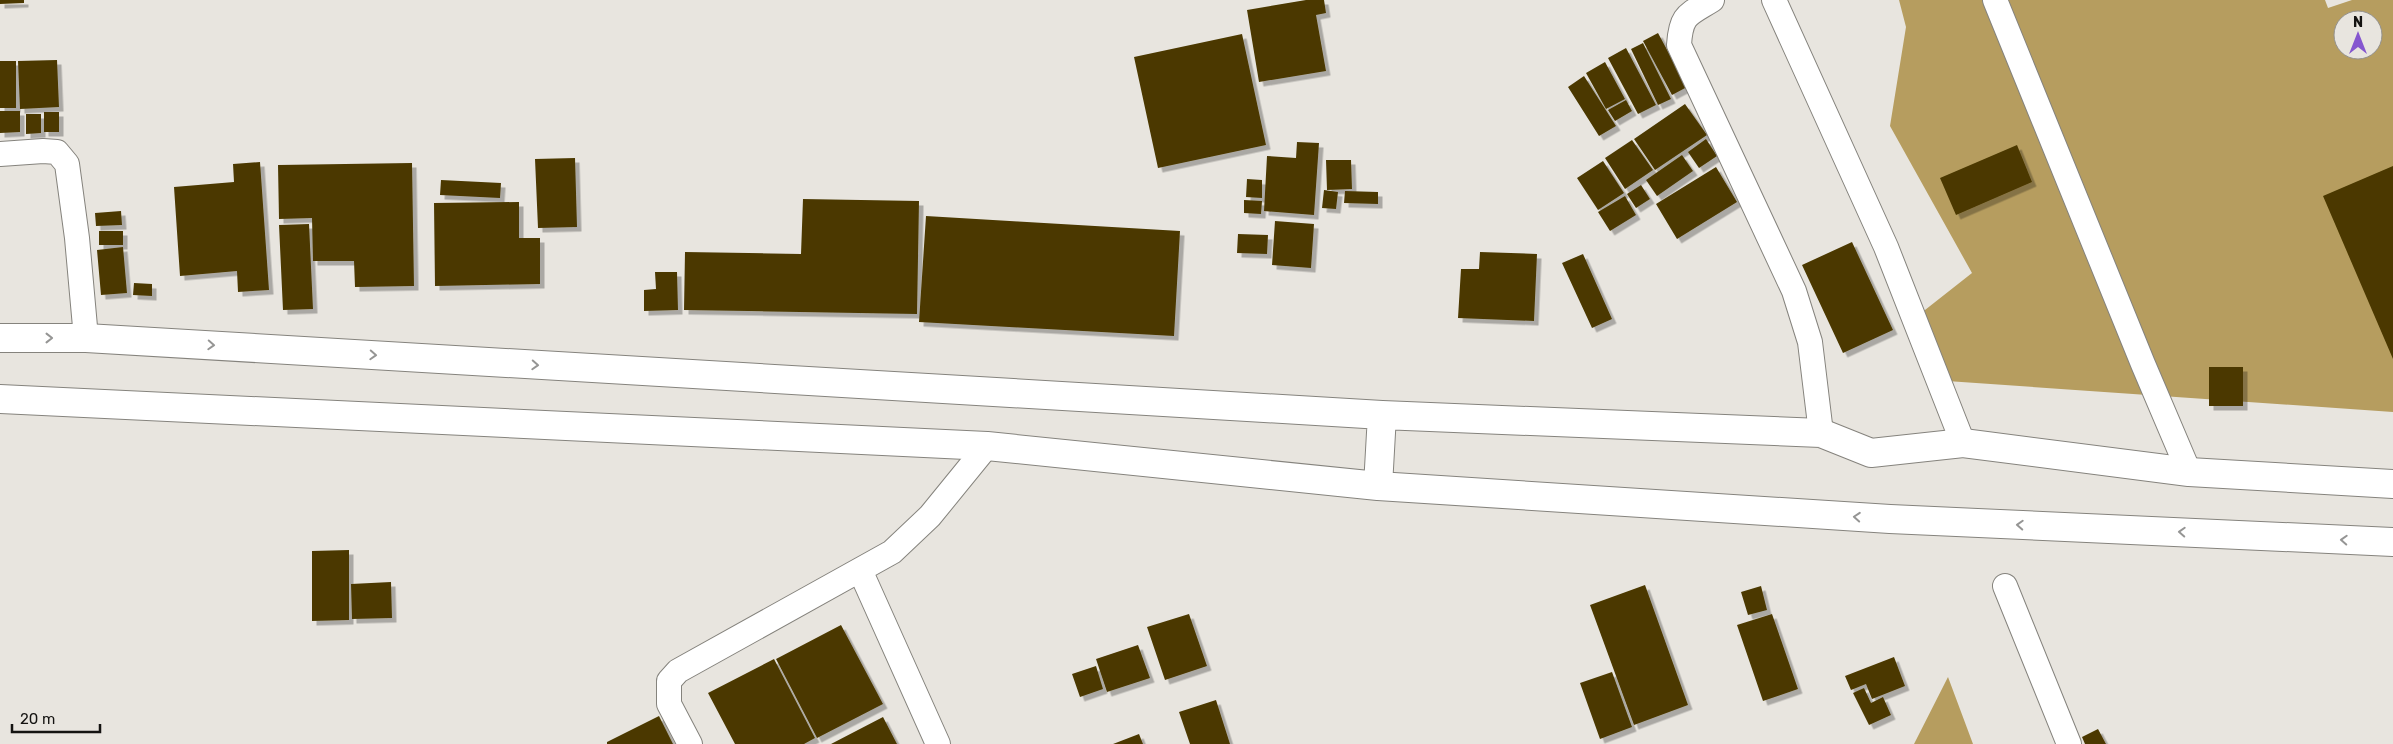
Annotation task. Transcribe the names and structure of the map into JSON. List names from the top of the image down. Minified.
{"scale_bar":"20 m","north":"top"}
